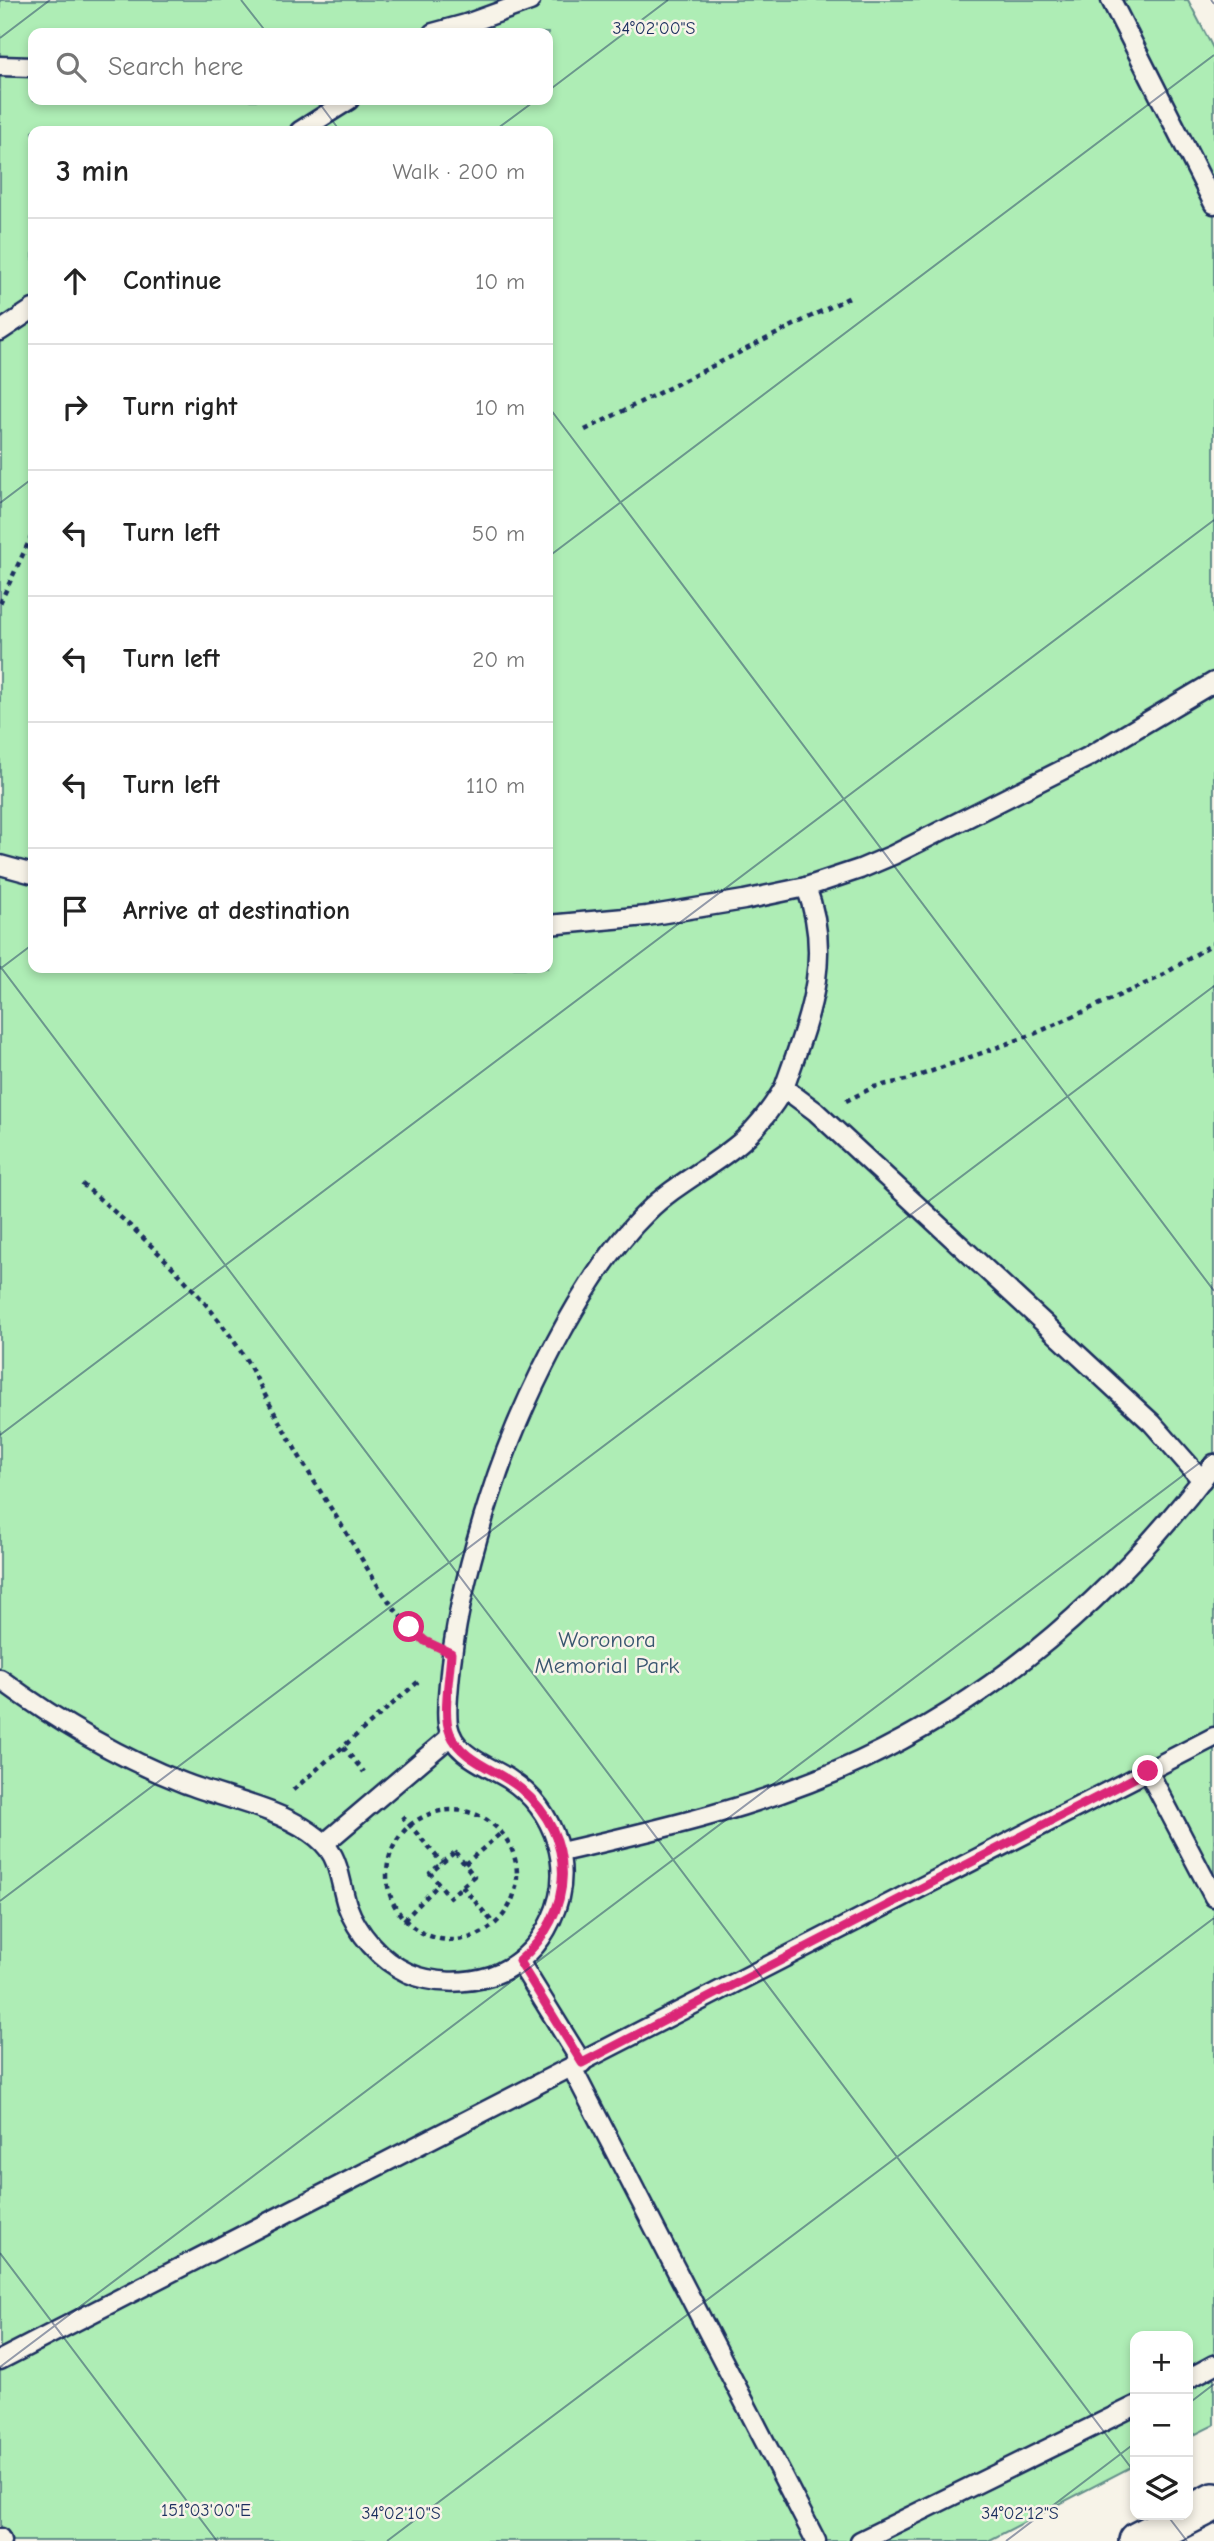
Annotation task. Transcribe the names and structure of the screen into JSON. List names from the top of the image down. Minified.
{"parks":["Woronora Memorial Park"],"page":{"search":"Search here","heading":["3 min","Walk · 200 m"],"list":[["Continue","10 m"],["Turn right","10 m"],["Turn left","50 m"],["Turn left","20 m"],["Turn left","110 m"],"Arrive at destination"],"map_buttons":["+","−"]},"coordinates":["34°02'00\"S","151°03'00\"E","34°02'10\"S","34°02'12\"S"]}
